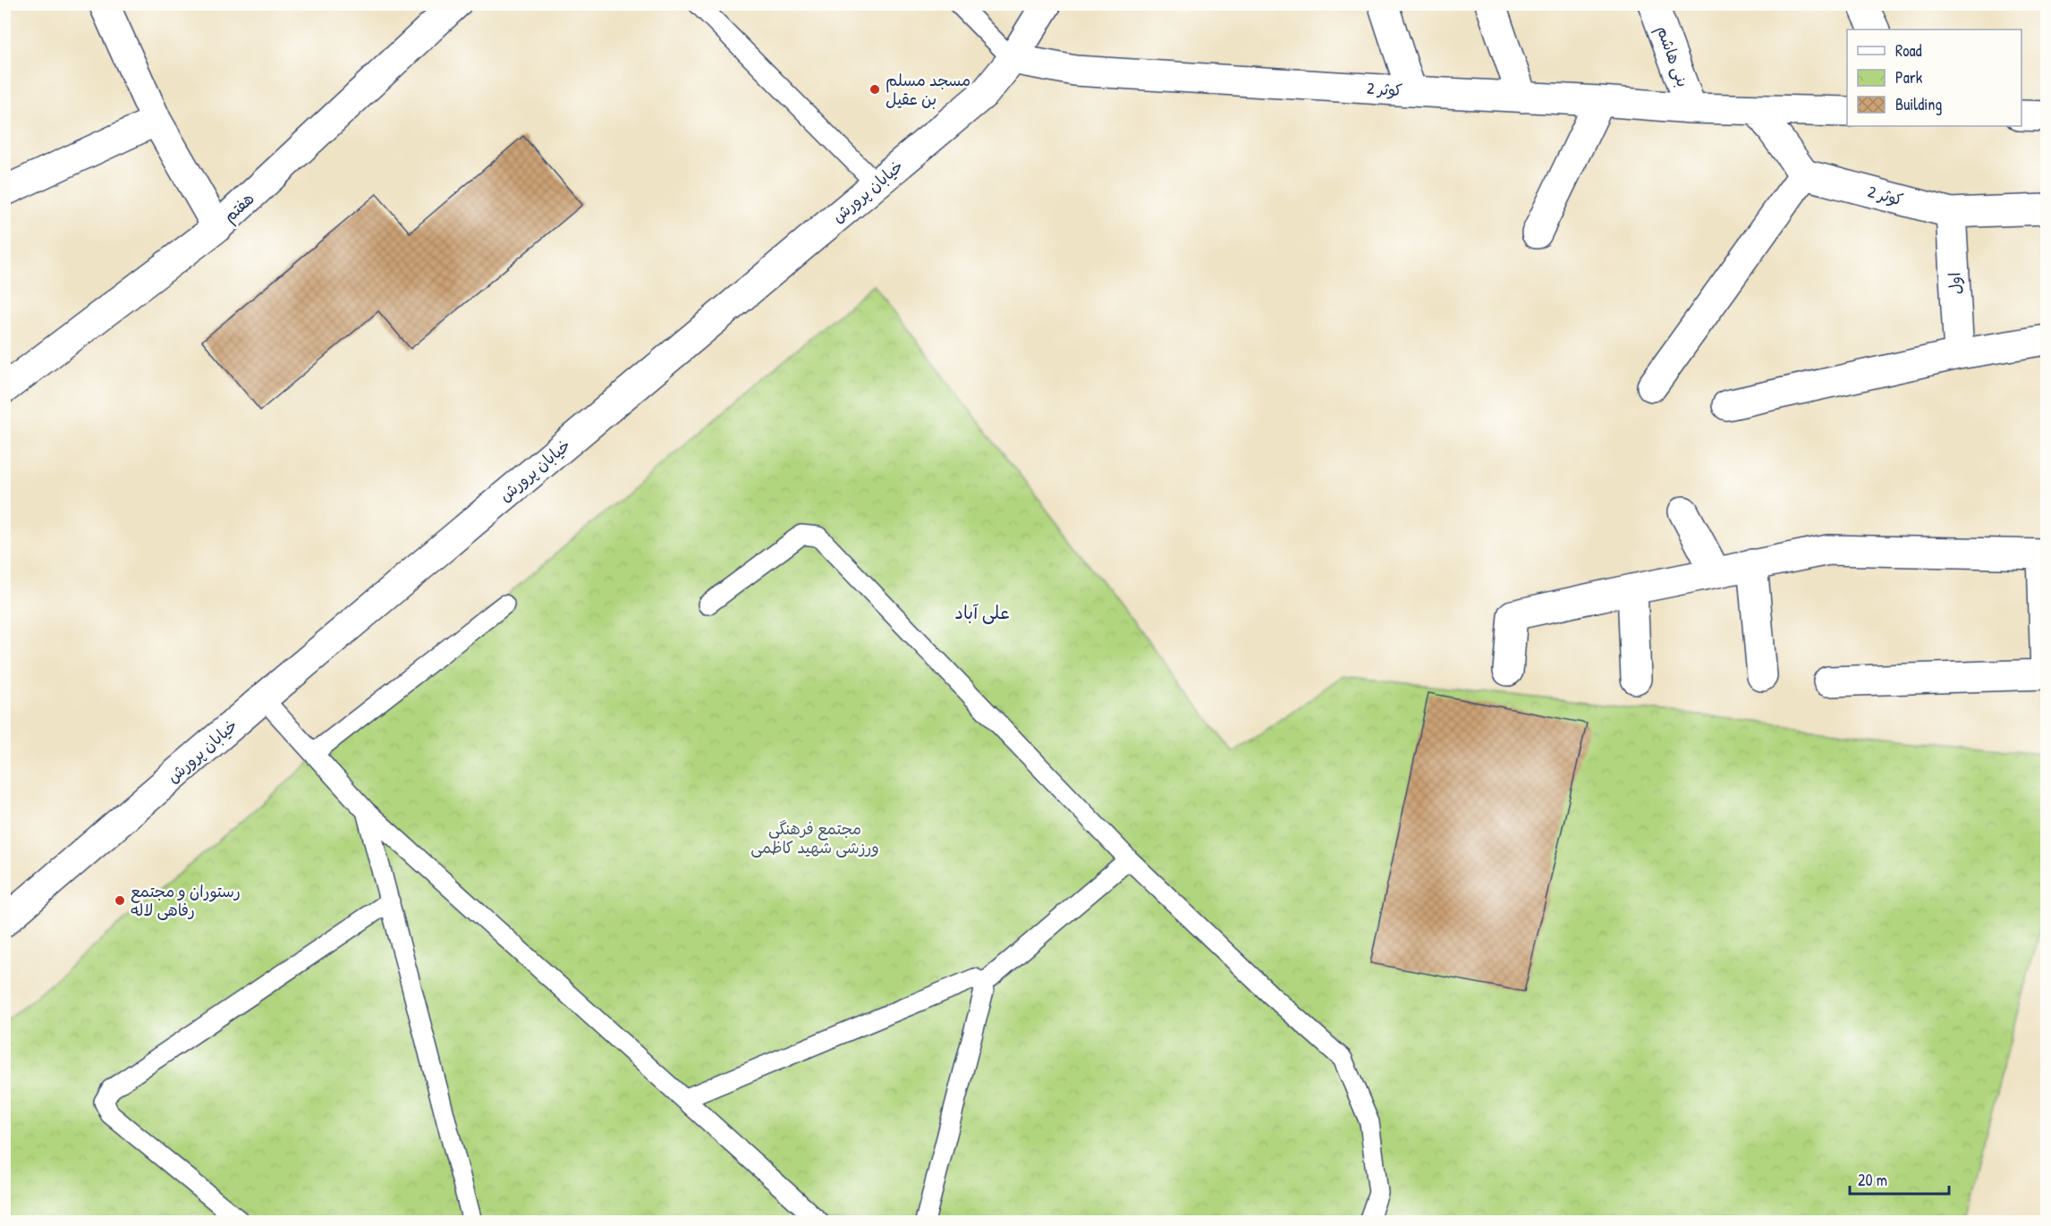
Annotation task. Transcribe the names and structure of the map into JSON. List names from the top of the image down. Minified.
{"streets":{"street":["بنی هاشم","کوثر 2","خیابان پرورش","هفتم","اول"]},"crossings":[["بنی هاشم","کوثر 2"],["کوثر 2","خیابان پرورش"],["کوثر 2","اول"]],"districts":["علی آباد"],"parks":["مجتمع فرهنگی ورزشی شهید کاظمی"],"places":["مسجد مسلم بن عقیل","رستوران و مجتمع رفاهی لاله"],"legend":["Road","Park","Building"],"scale_bar":"20 m"}
